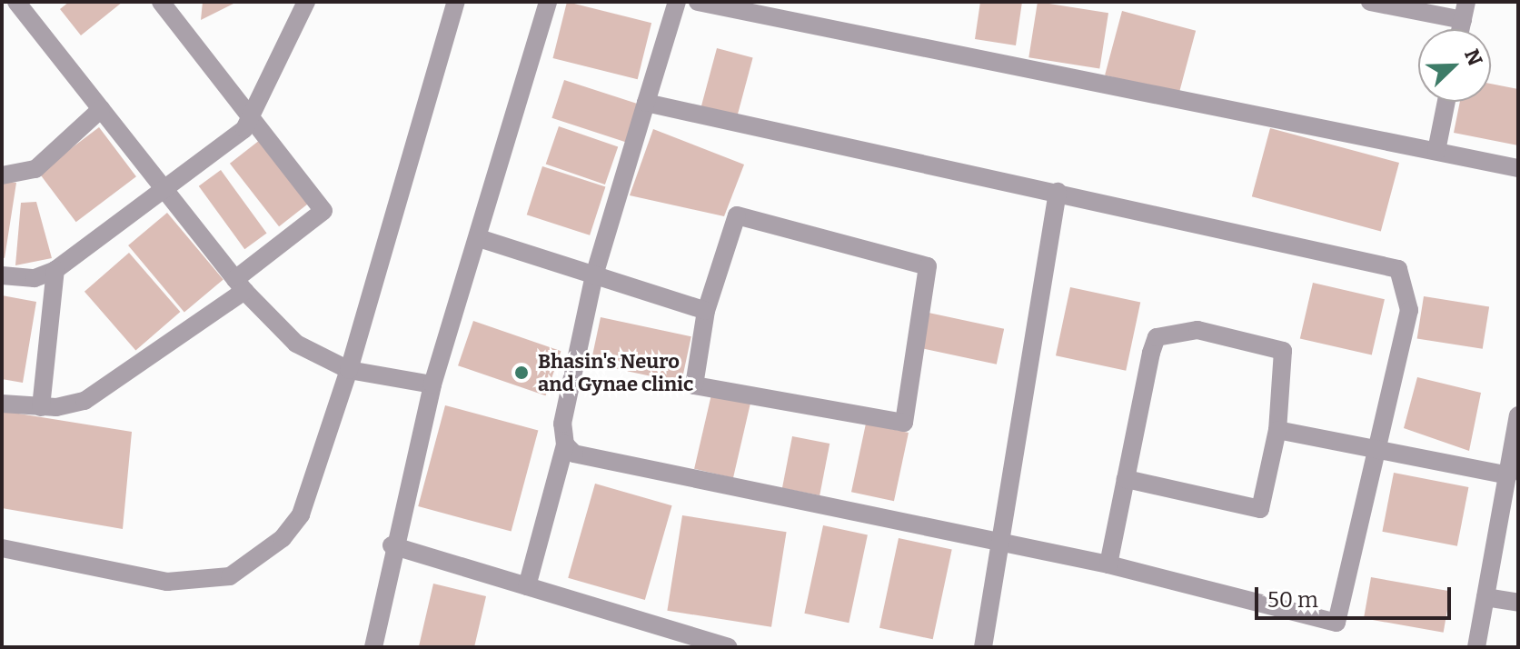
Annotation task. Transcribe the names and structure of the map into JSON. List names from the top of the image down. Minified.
{"places":["Bhasin's Neuro and Gynae clinic"],"scale_bar":"50 m","north":"top right"}
